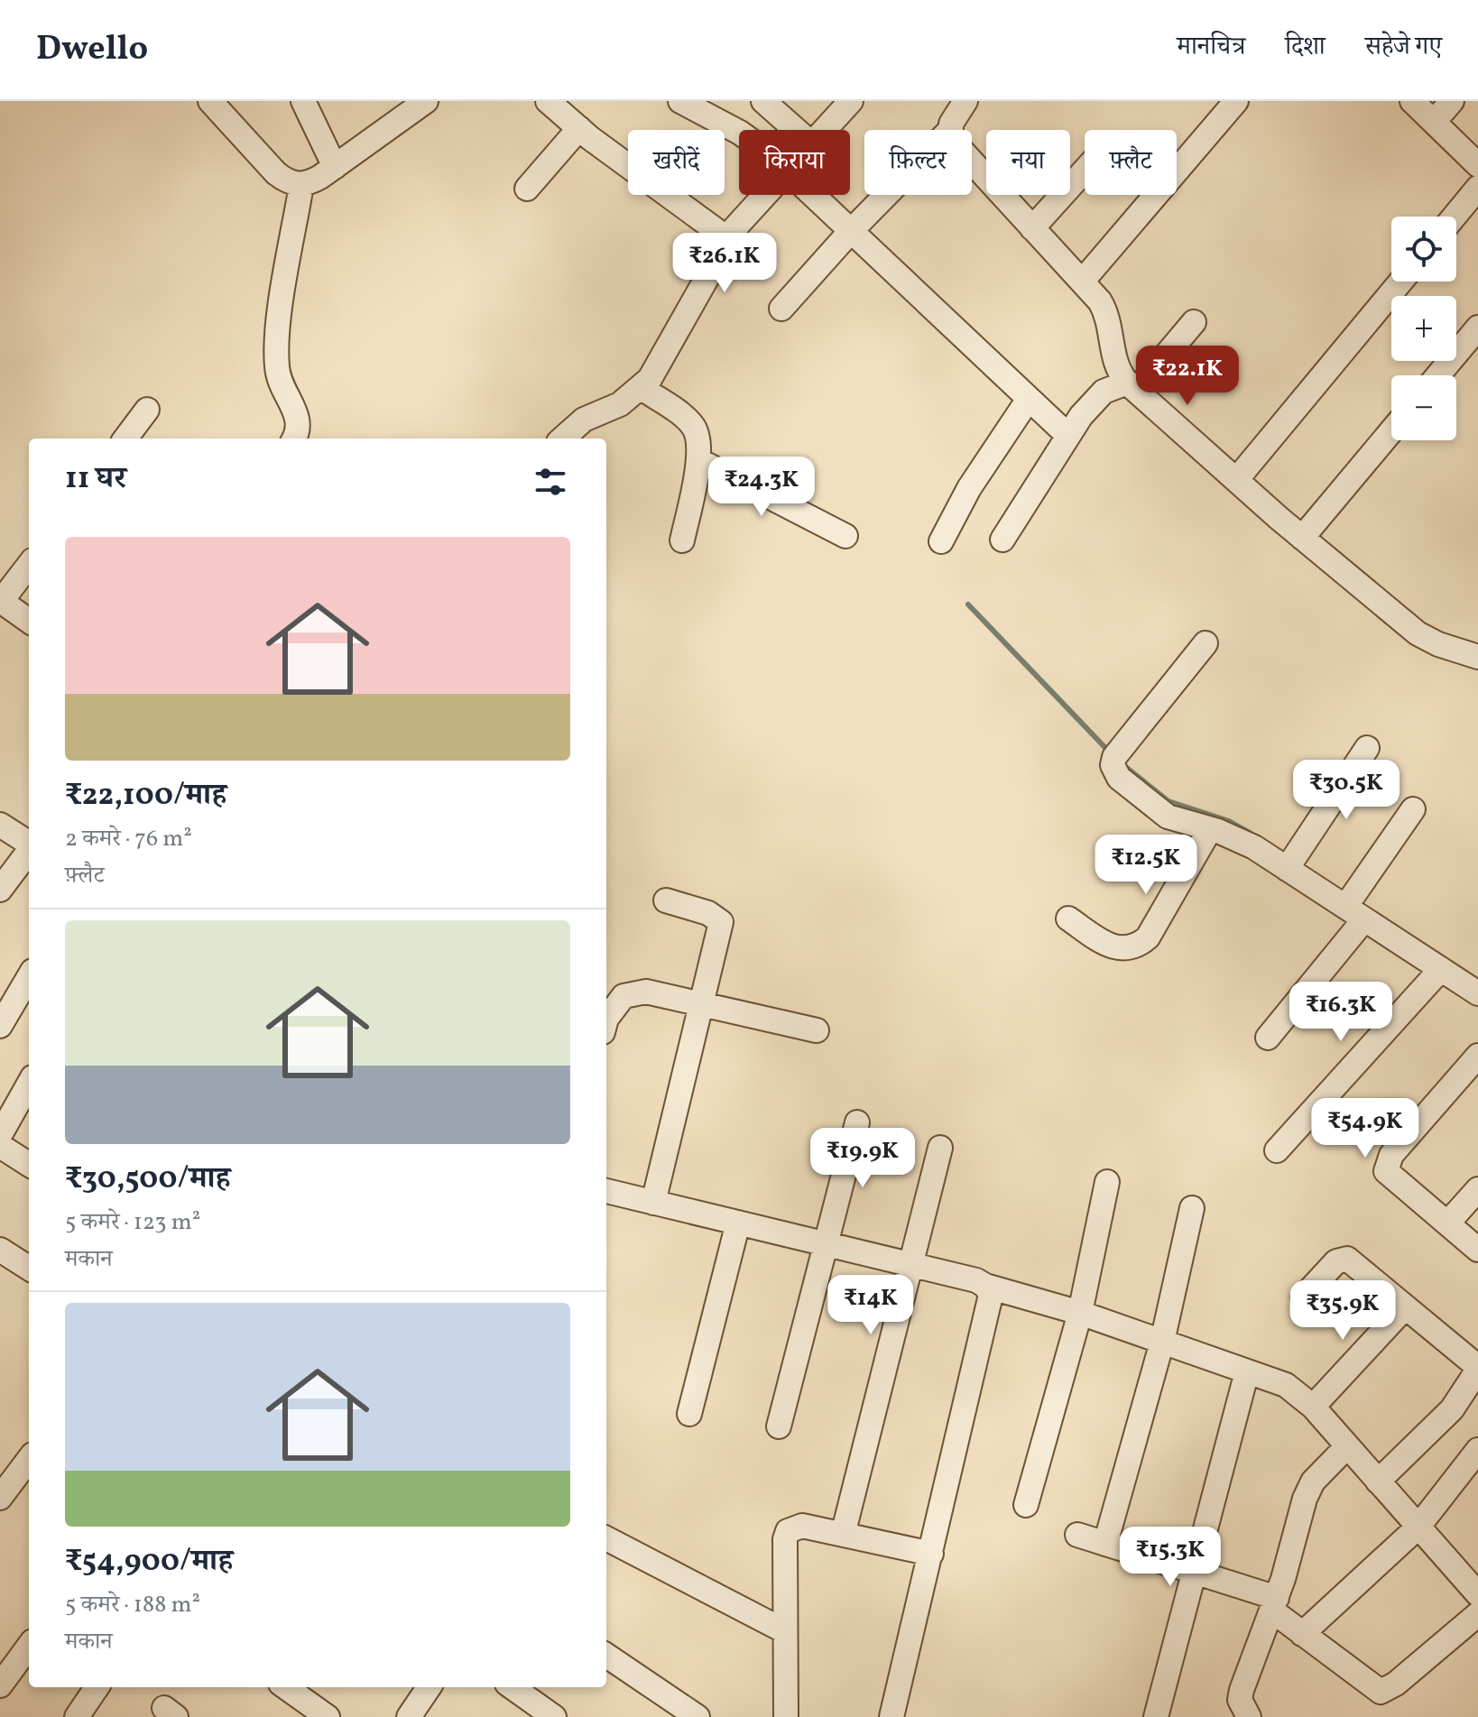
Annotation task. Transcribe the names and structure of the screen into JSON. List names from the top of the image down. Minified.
{"page":{"header":"Dwello","nav":["मानचित्र","दिशा","सहेजे गए"],"chip":["खरीदें","किराया","फ़िल्टर","नया","फ़्लैट"],"map_buttons":["+","−"],"price":["₹26.1K","₹22.1K","₹24.3K","₹30.5K","₹12.5K","₹16.3K","₹54.9K","₹19.9K","₹14K","₹35.9K","₹15.3K"],"heading":"11 घर","list":[{"name":"₹22,100/माह","note":"2 कमरे · 76 m² · फ़्लैट"},{"name":"₹30,500/माह","note":"5 कमरे · 123 m² · मकान"},{"name":"₹54,900/माह","note":"5 कमरे · 188 m² · मकान"}]}}
